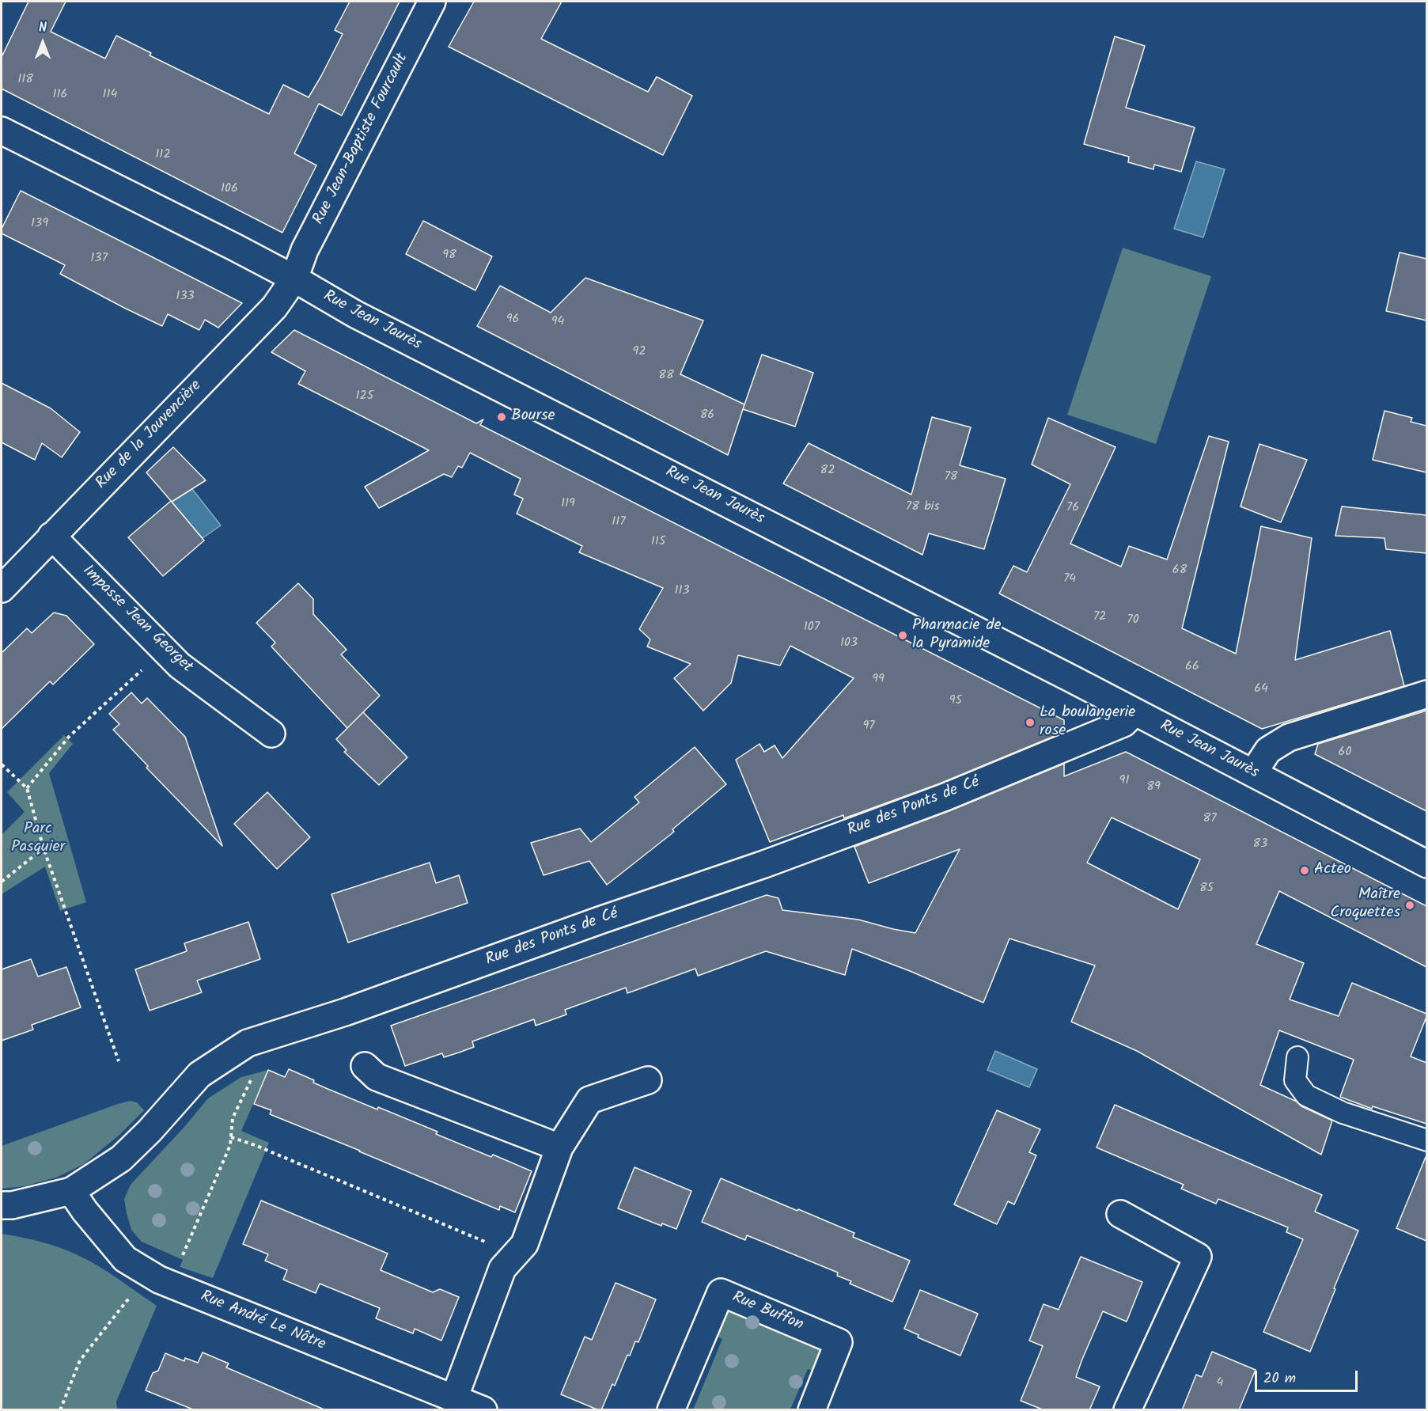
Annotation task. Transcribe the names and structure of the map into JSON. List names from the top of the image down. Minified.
{"streets":{"street":["Rue Jean-Baptiste Fourcault","Rue Jean Jaurès","Rue de la Jouvencière","Impasse Jean Georget","Rue des Ponts de Cé","Rue Buffon","Rue André Le Nôtre"]},"crossings":[["Rue Jean-Baptiste Fourcault","Rue Jean Jaurès"],["Rue Jean-Baptiste Fourcault","Rue de la Jouvencière"],["Rue Jean Jaurès","Rue de la Jouvencière"],["Rue Jean Jaurès","Rue des Ponts de Cé"],["Rue de la Jouvencière","Impasse Jean Georget"],["Rue des Ponts de Cé","Rue André Le Nôtre"]],"parks":["Parc Pasquier"],"places":["Bourse","Pharmacie de la Pyramide","La boulangerie rose","Acteo","Maître Croquettes"],"house_numbers":["118","116","114","112","106","139","98","137","133","96","94","92","88","125","86","82","78","119","78 bis","76","117","115","68","74","113","72","70","107","103","66","99","64","95","97","60","91","89","87","83","85","4"],"scale_bar":"20 m","north":"top"}
